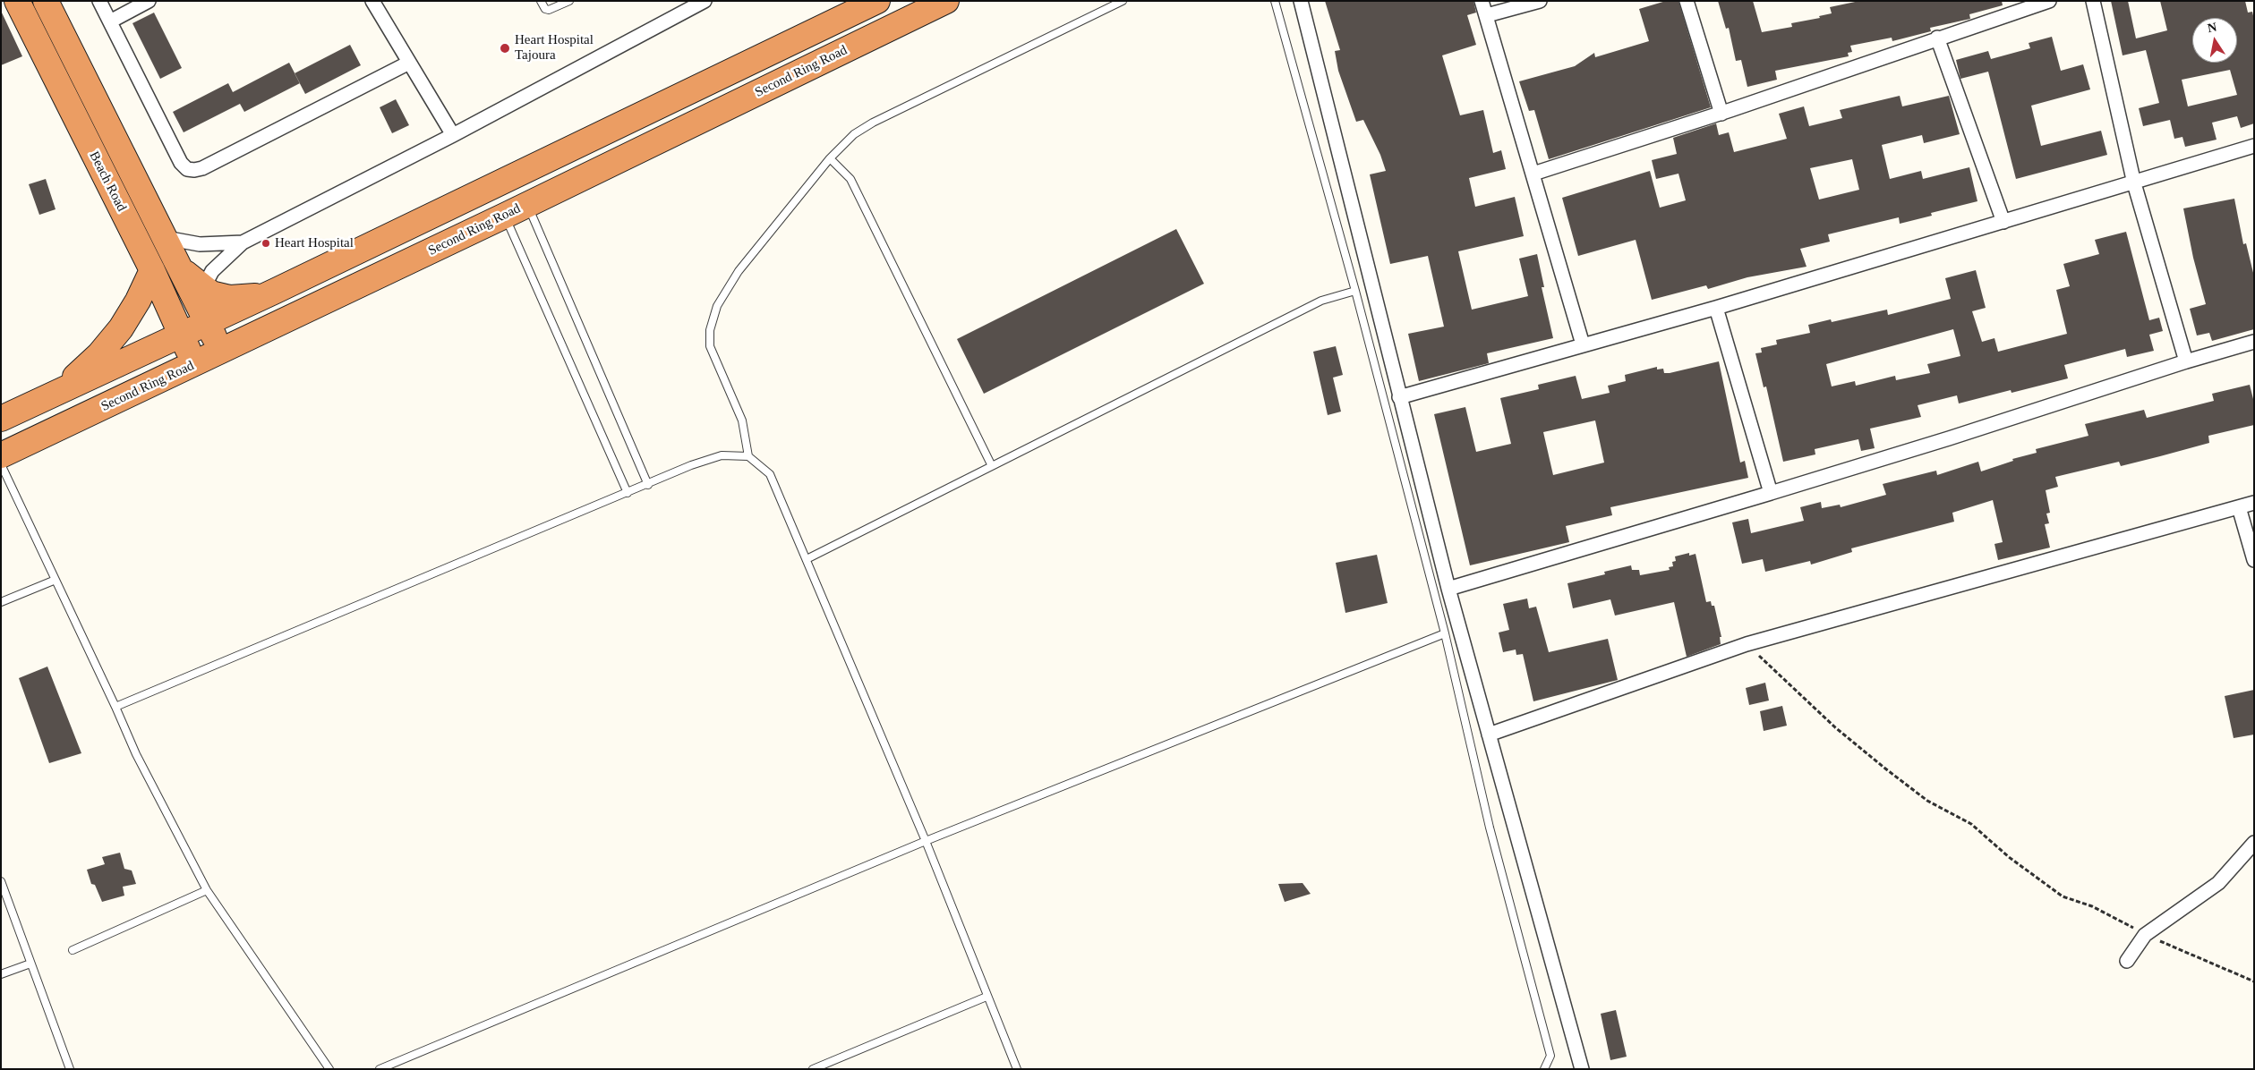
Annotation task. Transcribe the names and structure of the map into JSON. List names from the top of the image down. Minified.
{"streets":{"highway":["Second Ring Road","Beach Road"]},"crossings":[["Second Ring Road","Beach Road"]],"places":["Heart Hospital Tajoura","Heart Hospital"],"north":"top"}
